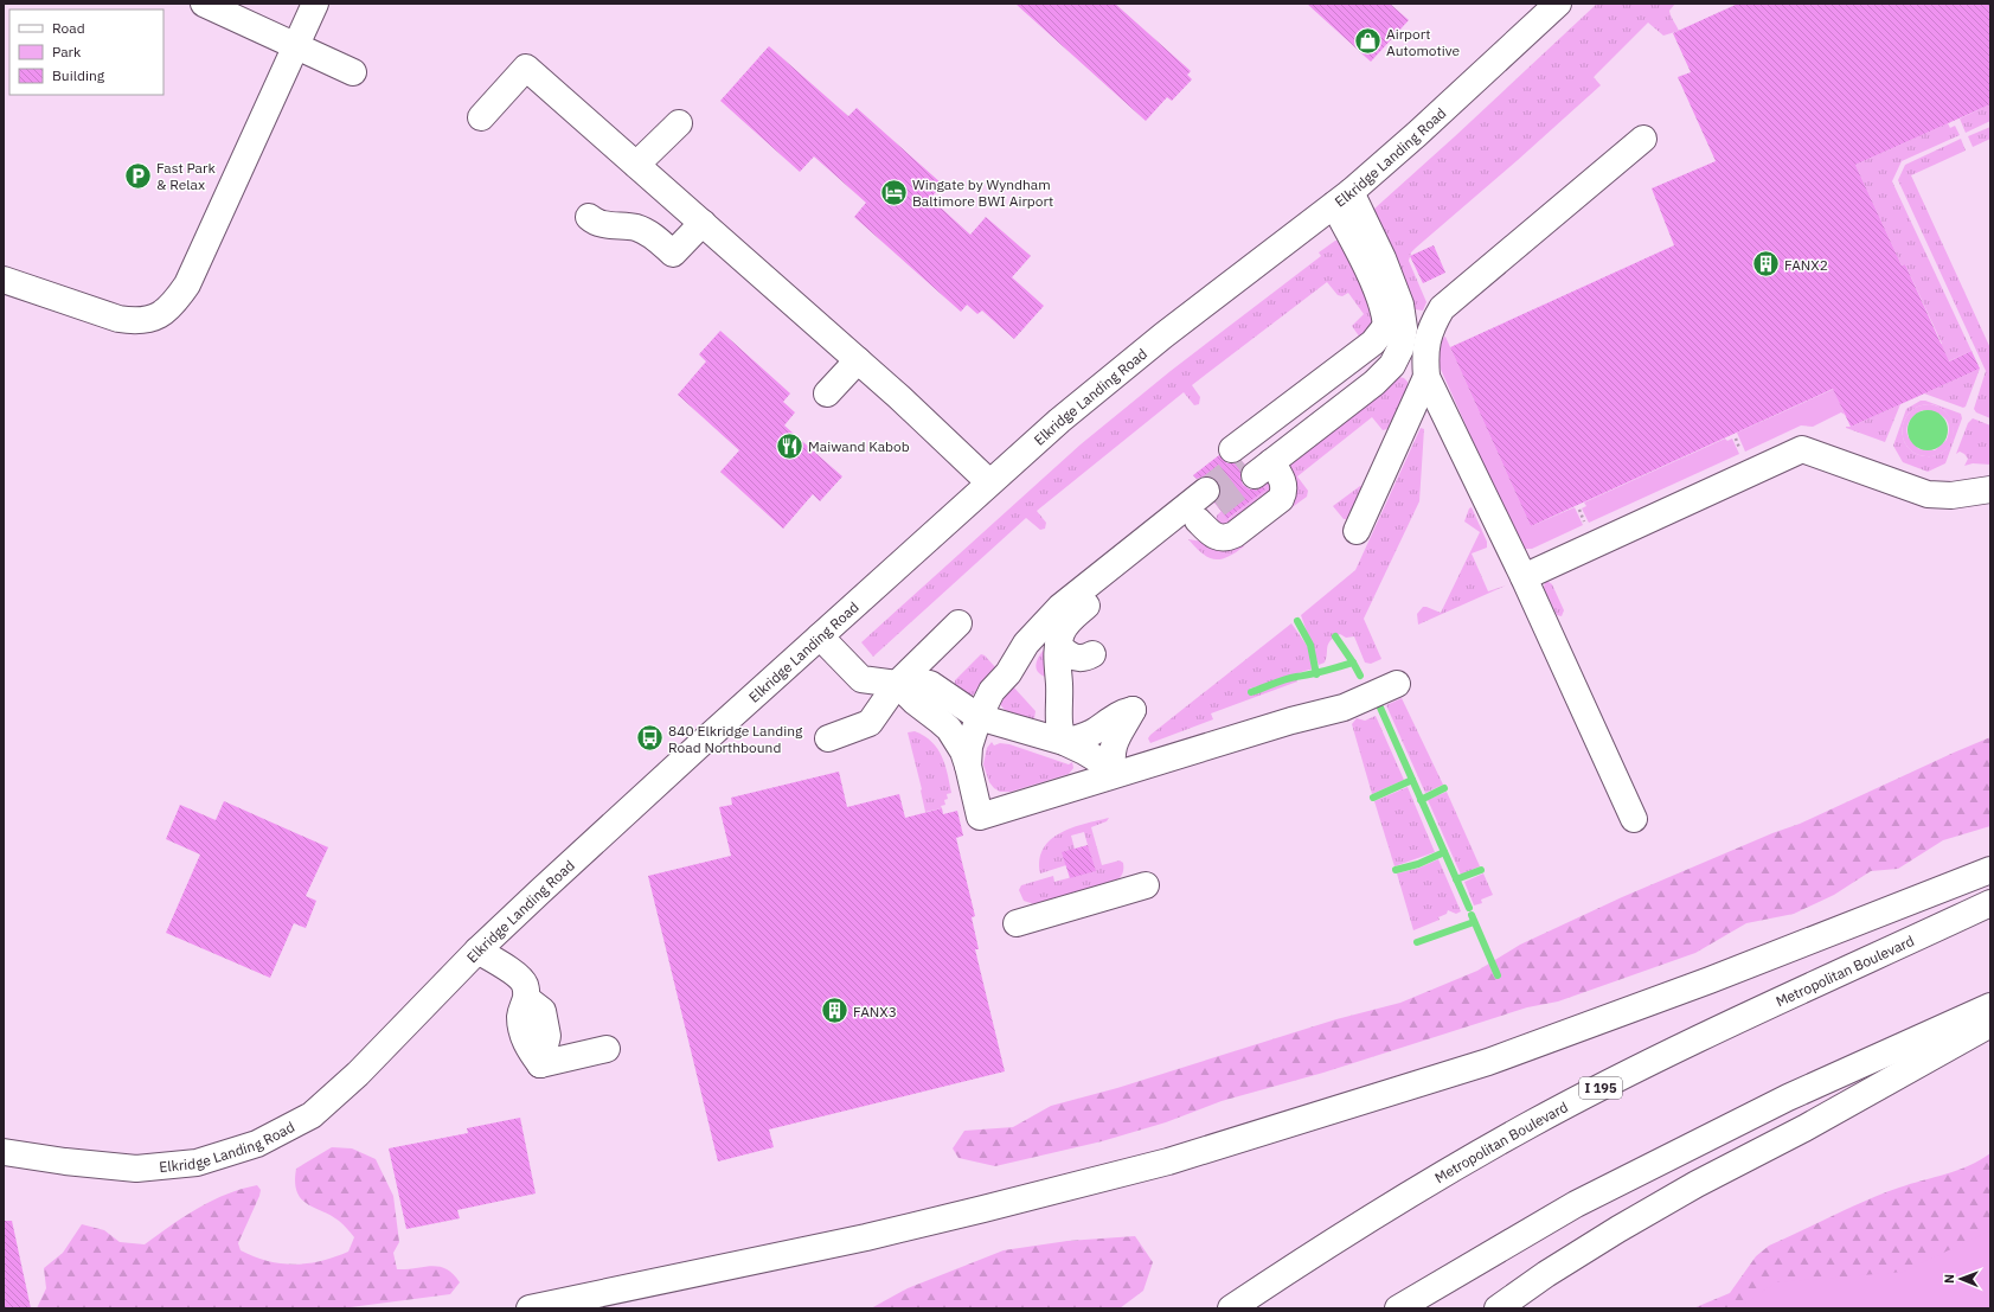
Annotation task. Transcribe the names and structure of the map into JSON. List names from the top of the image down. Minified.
{"streets":{"main road":["Elkridge Landing Road","Metropolitan Boulevard","I 195"]},"places":{"shop":["Airport Automotive"],"parking":["Fast Park & Relax"],"hotel":["Wingate by Wyndham Baltimore BWI Airport"],"building":["FANX2","FANX3"],"restaurant":["Maiwand Kabob"],"bus stop":["840 Elkridge Landing Road Northbound"]},"legend":["Road","Park","Building"],"north":"left"}
